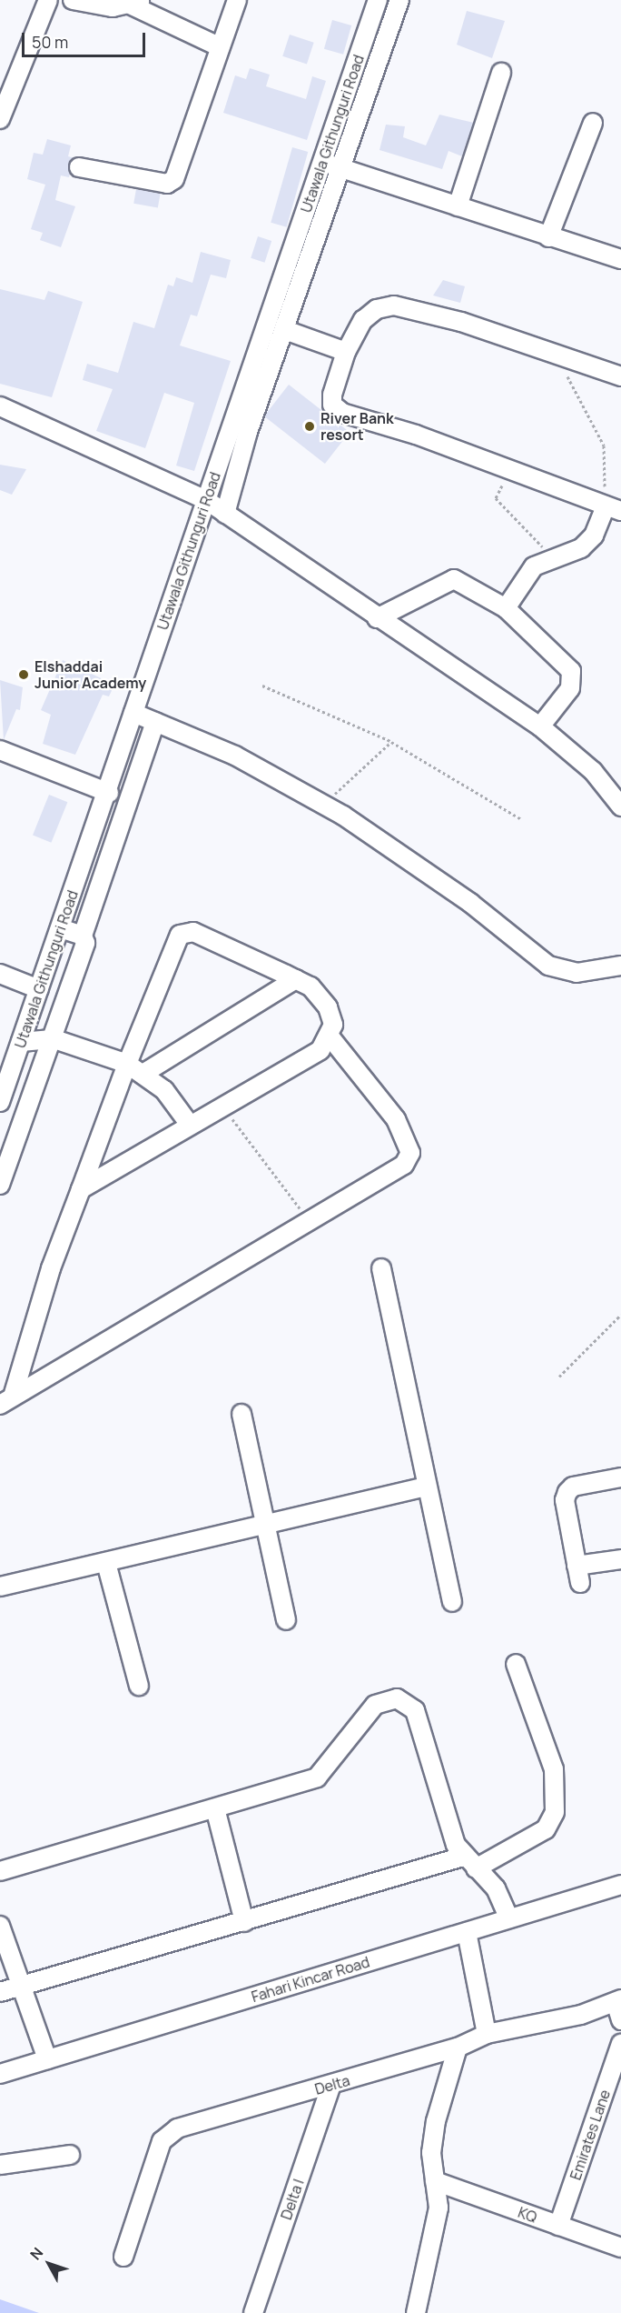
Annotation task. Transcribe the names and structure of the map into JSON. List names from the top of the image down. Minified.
{"streets":{"street":["Utawala Githunguri Road","Fahari Kincar Road","Delta","Emirates Lane","Delta I","KQ"]},"crossings":[["Delta","Delta I"],["Emirates Lane","KQ"]],"places":["River Bank resort","Elshaddai Junior Academy"],"scale_bar":"50 m","north":"top left"}
